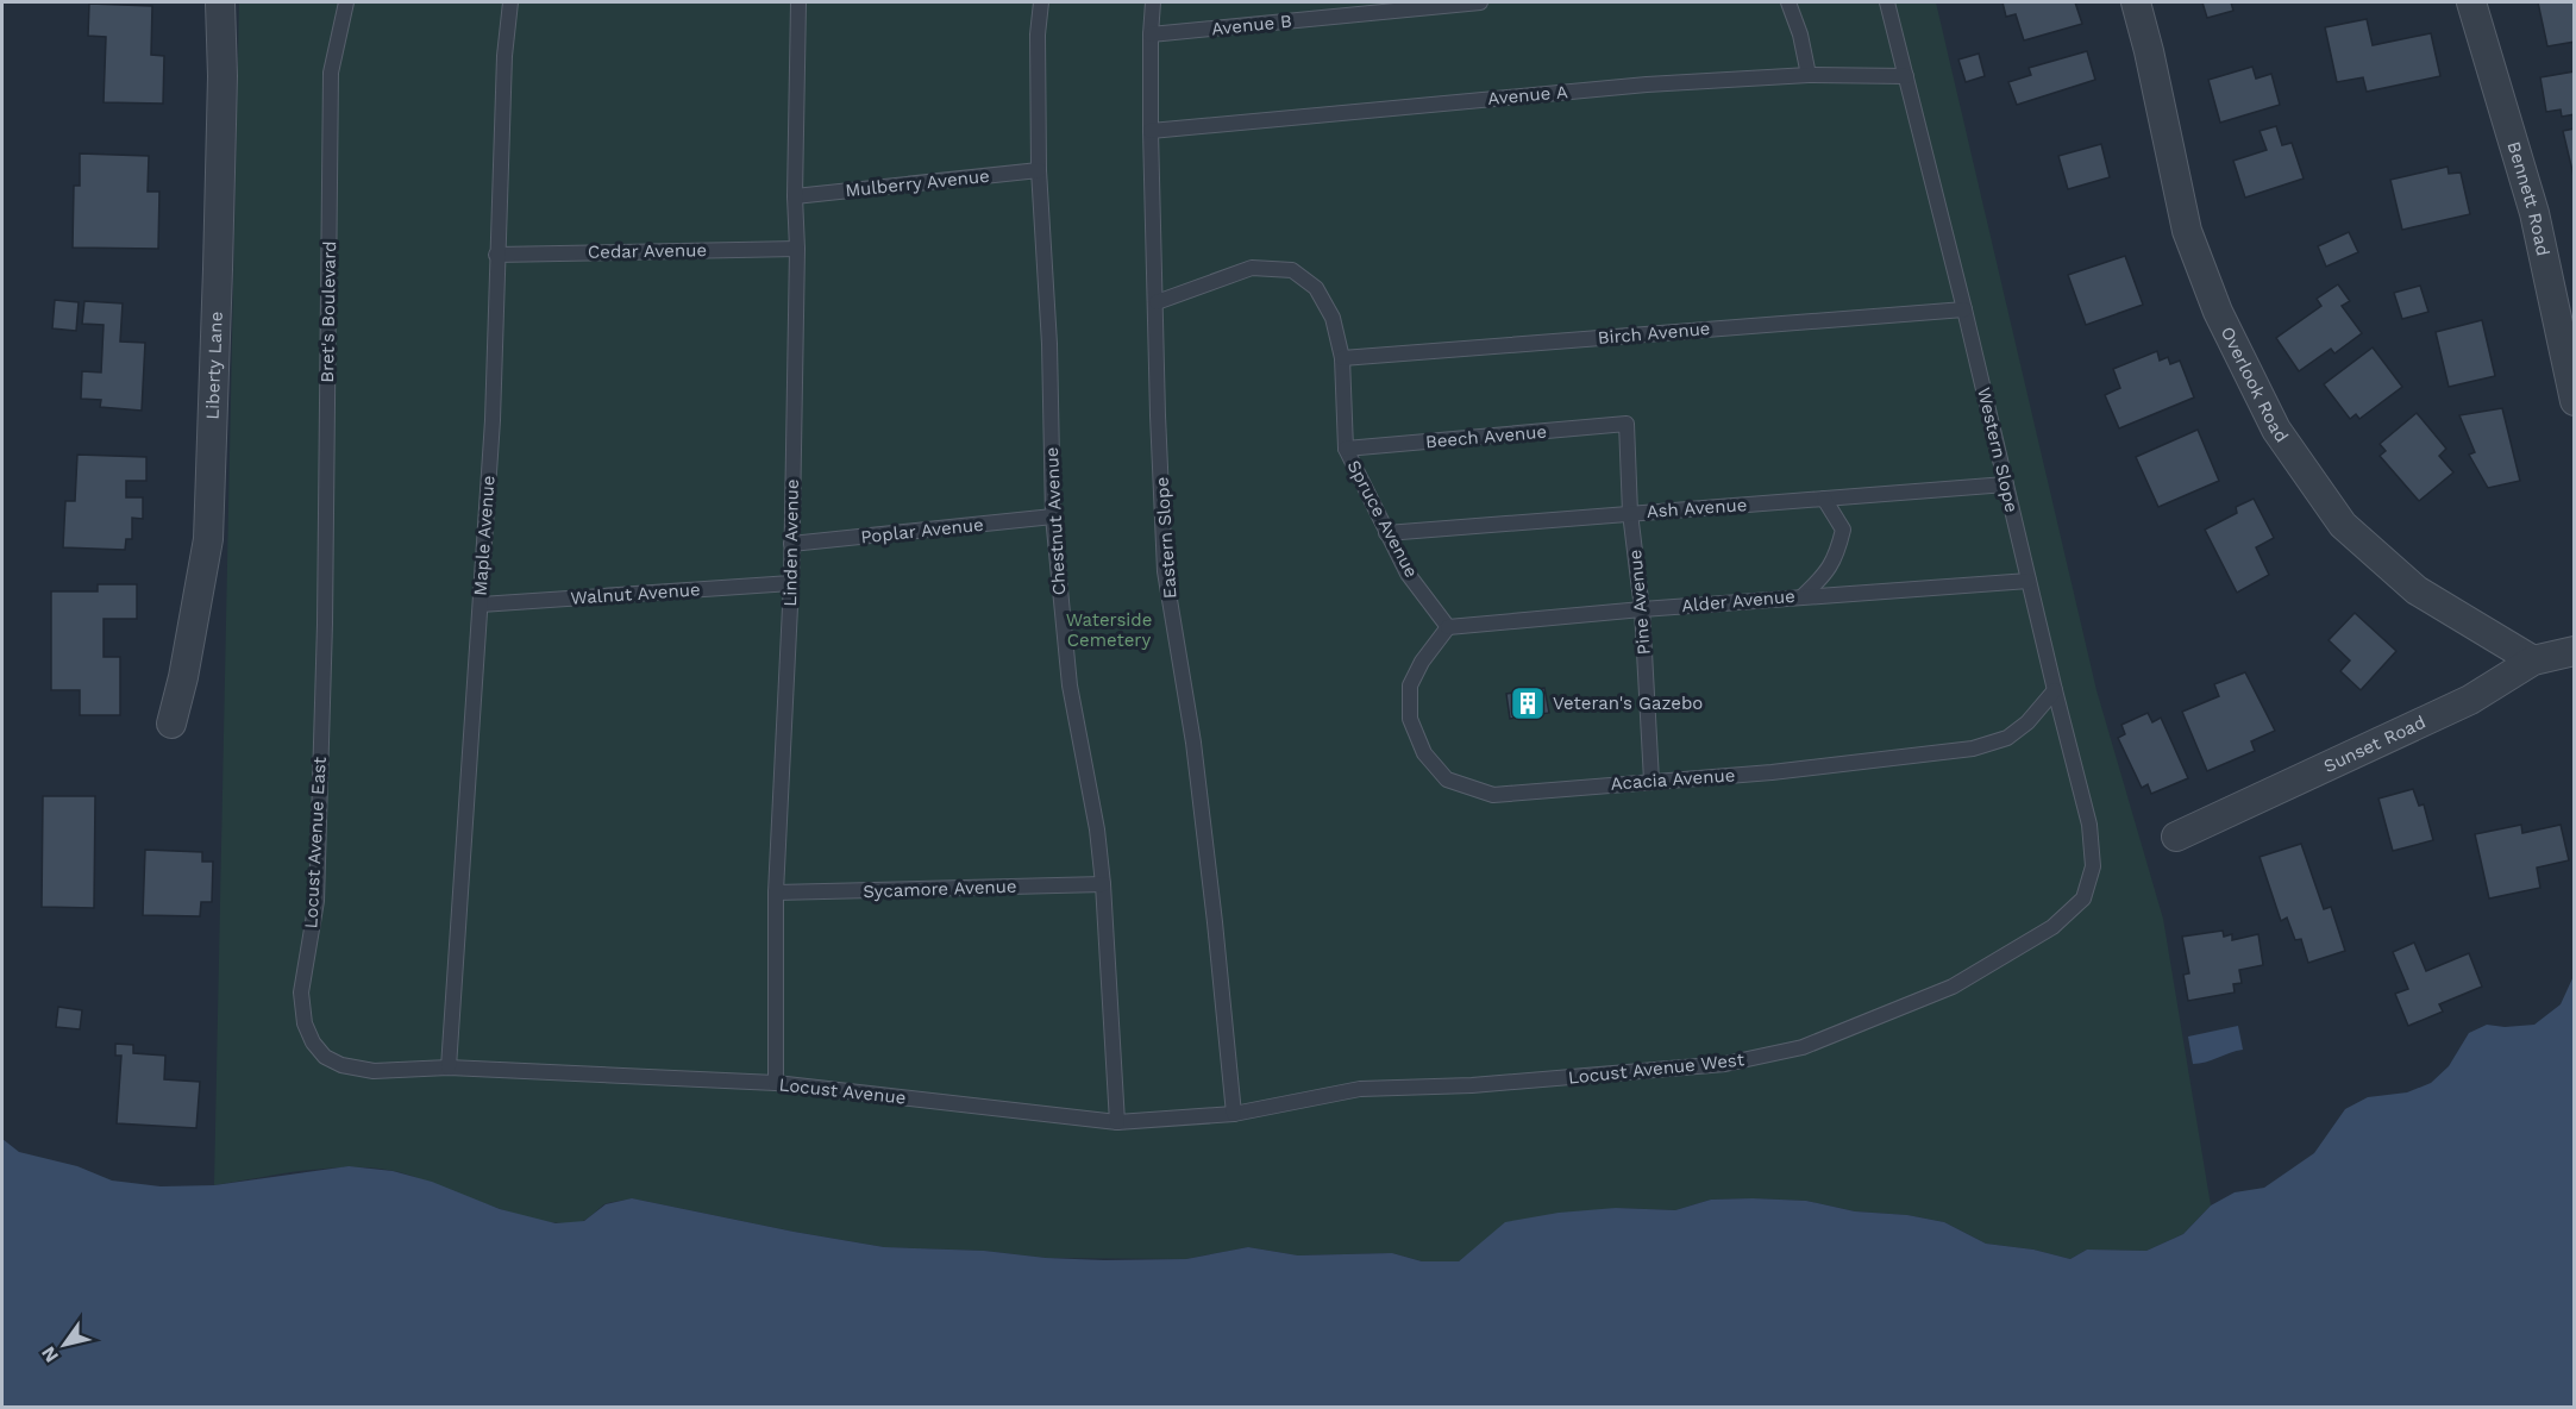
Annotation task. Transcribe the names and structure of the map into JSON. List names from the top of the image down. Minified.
{"streets":{"street":["Bennett Road","Liberty Lane","Overlook Road","Sunset Road"],"lane":["Avenue B","Avenue A","Mulberry Avenue","Cedar Avenue","Bret's Boulevard","Birch Avenue","Beech Avenue","Western Slope","Ash Avenue","Spruce Avenue","Chestnut Avenue","Poplar Avenue","Maple Avenue","Eastern Slope","Linden Avenue","Walnut Avenue","Alder Avenue","Pine Avenue","Acacia Avenue","Locust Avenue East","Sycamore Avenue","Locust Avenue West","Locust Avenue"]},"crossings":[["Avenue B","Eastern Slope"],["Avenue A","Western Slope"],["Avenue A","Eastern Slope"],["Mulberry Avenue","Chestnut Avenue"],["Mulberry Avenue","Linden Avenue"],["Cedar Avenue","Maple Avenue"],["Cedar Avenue","Linden Avenue"],["Bret's Boulevard","Locust Avenue East"],["Birch Avenue","Western Slope"],["Birch Avenue","Spruce Avenue"],["Overlook Road","Sunset Road"],["Beech Avenue","Spruce Avenue"],["Beech Avenue","Pine Avenue"],["Western Slope","Ash Avenue"],["Western Slope","Alder Avenue"],["Western Slope","Acacia Avenue"],["Western Slope","Locust Avenue West"],["Ash Avenue","Spruce Avenue"],["Ash Avenue","Pine Avenue"],["Spruce Avenue","Eastern Slope"],["Spruce Avenue","Alder Avenue"],["Spruce Avenue","Acacia Avenue"],["Chestnut Avenue","Poplar Avenue"],["Chestnut Avenue","Sycamore Avenue"],["Chestnut Avenue","Locust Avenue"],["Poplar Avenue","Linden Avenue"],["Maple Avenue","Walnut Avenue"],["Maple Avenue","Locust Avenue East"],["Maple Avenue","Locust Avenue"],["Eastern Slope","Locust Avenue West"],["Eastern Slope","Locust Avenue"],["Linden Avenue","Walnut Avenue"],["Linden Avenue","Sycamore Avenue"],["Linden Avenue","Locust Avenue"],["Alder Avenue","Pine Avenue"],["Alder Avenue","Acacia Avenue"],["Pine Avenue","Acacia Avenue"],["Locust Avenue East","Locust Avenue"],["Locust Avenue West","Locust Avenue"]],"parks":["Waterside Cemetery"],"places":{"building":["Veteran's Gazebo"]},"north":"bottom left"}
